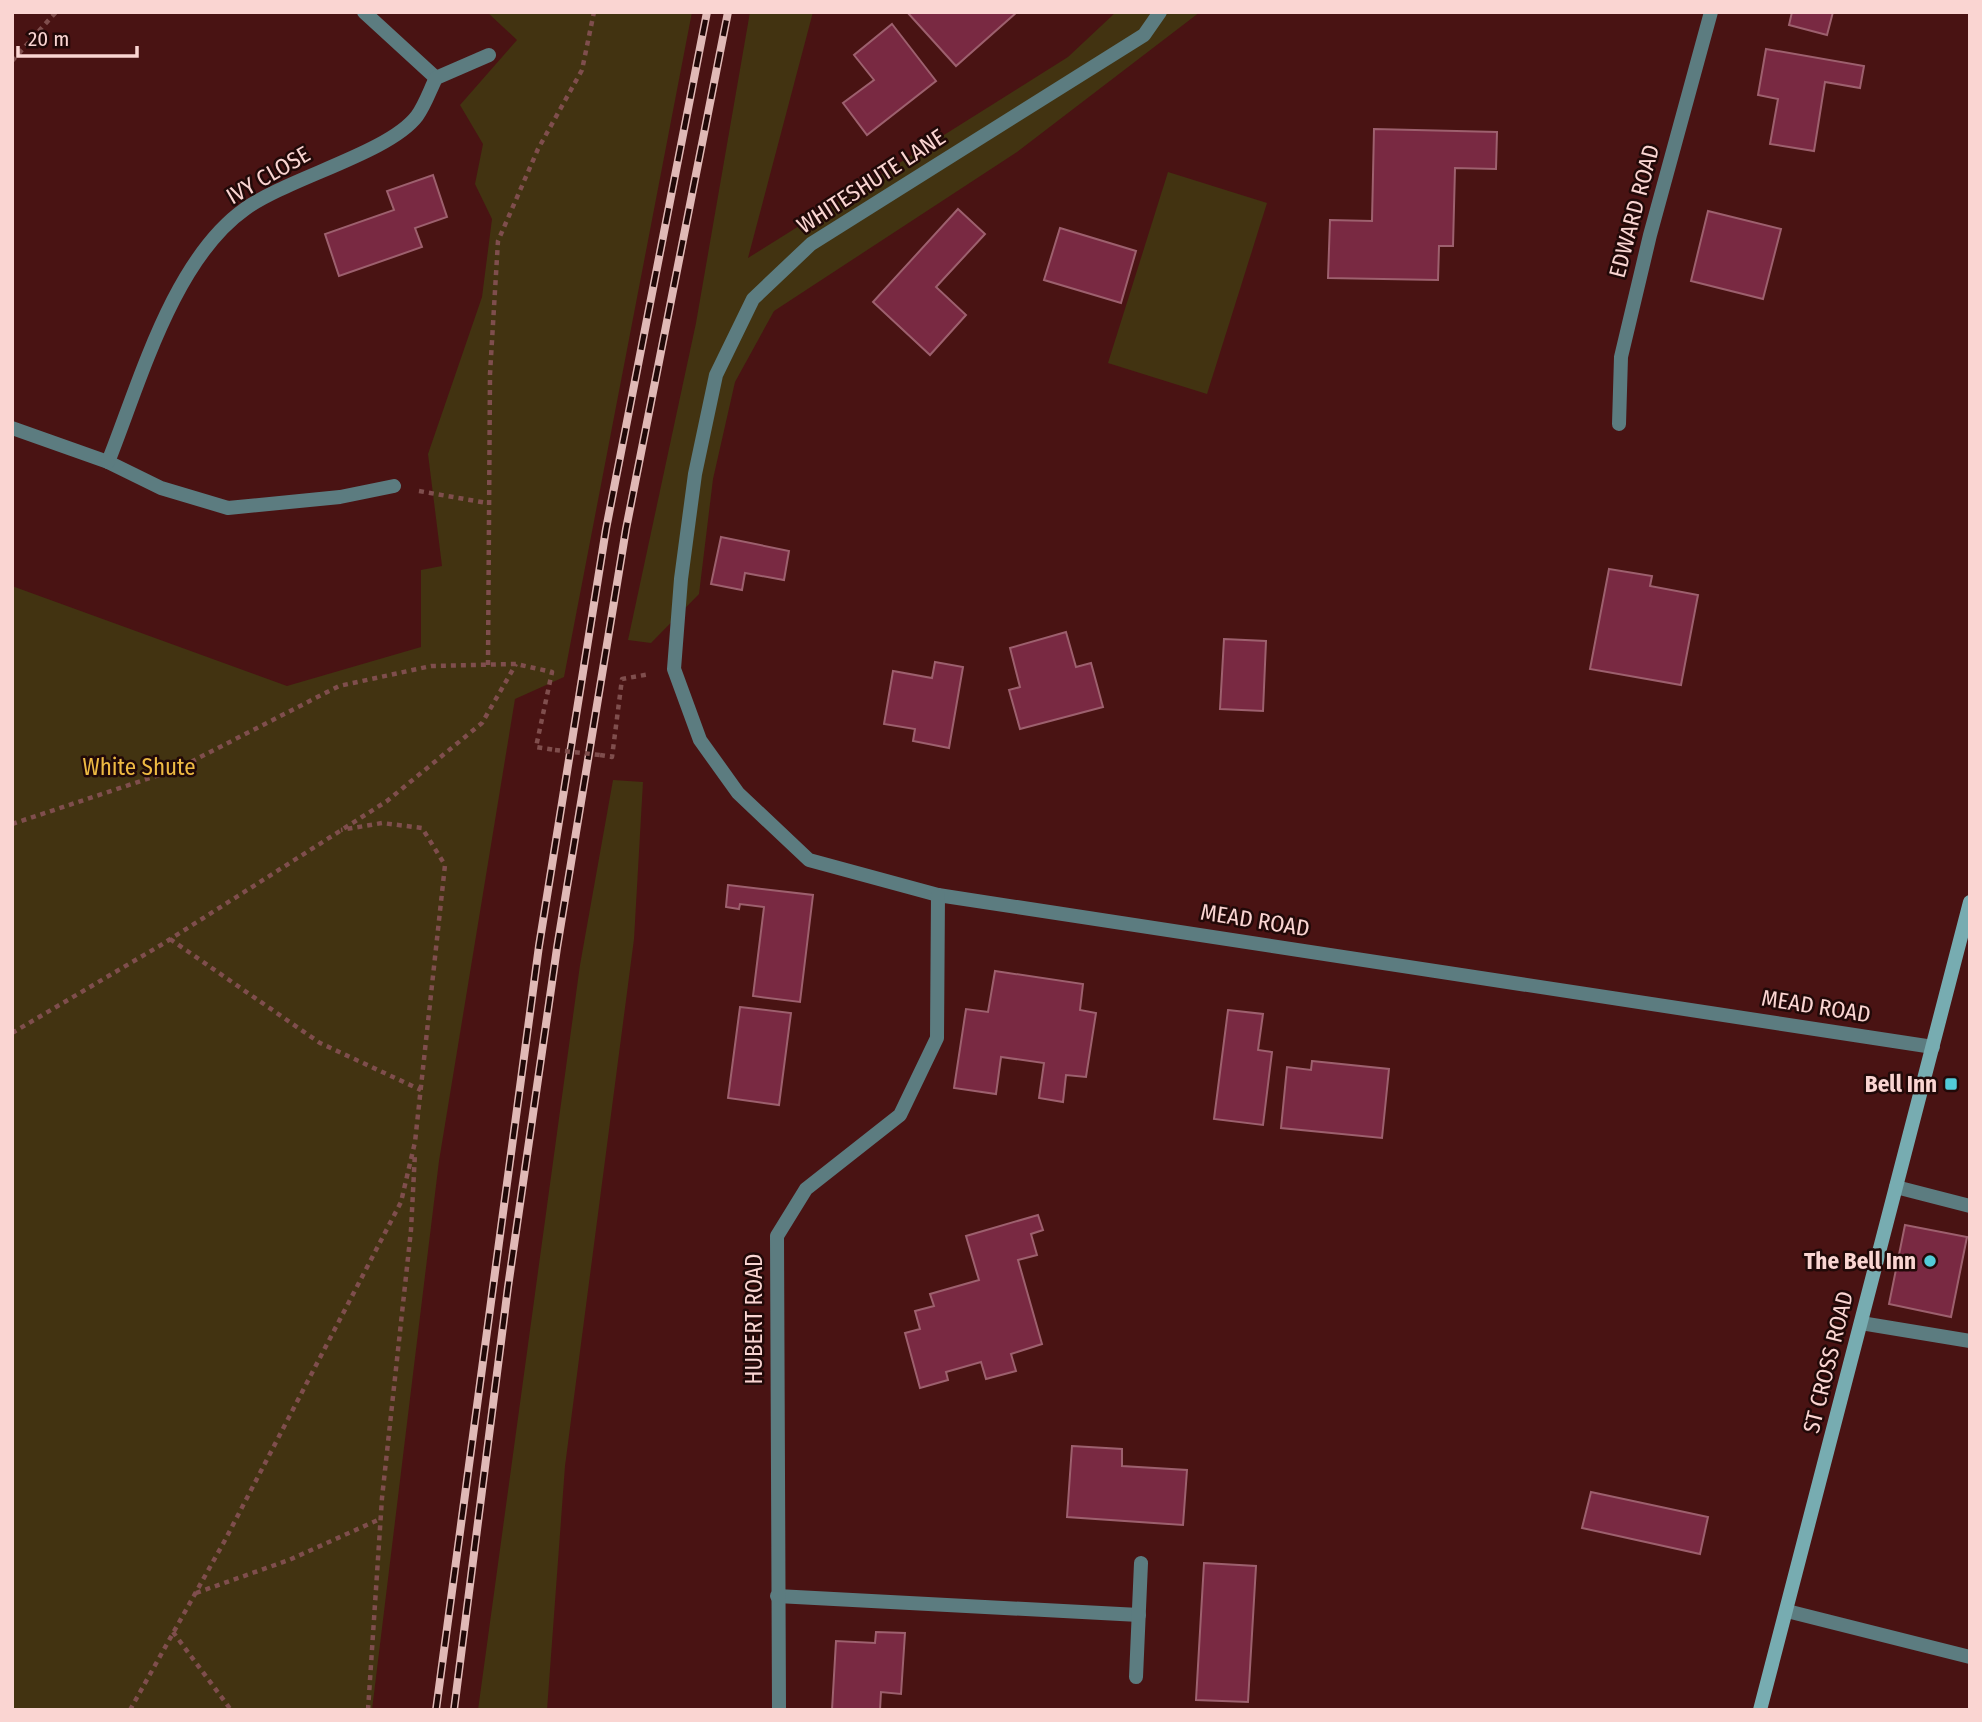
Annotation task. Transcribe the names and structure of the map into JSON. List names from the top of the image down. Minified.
{"streets":{"main road":["ST CROSS ROAD"],"street":["IVY CLOSE","WHITESHUTE LANE","EDWARD ROAD","MEAD ROAD","HUBERT ROAD"]},"crossings":[["WHITESHUTE LANE","MEAD ROAD"],["MEAD ROAD","HUBERT ROAD"],["MEAD ROAD","ST CROSS ROAD"]],"parks":["White Shute"],"places":{"transit":["Bell Inn"],"other":["The Bell Inn"]},"scale_bar":"20 m"}
